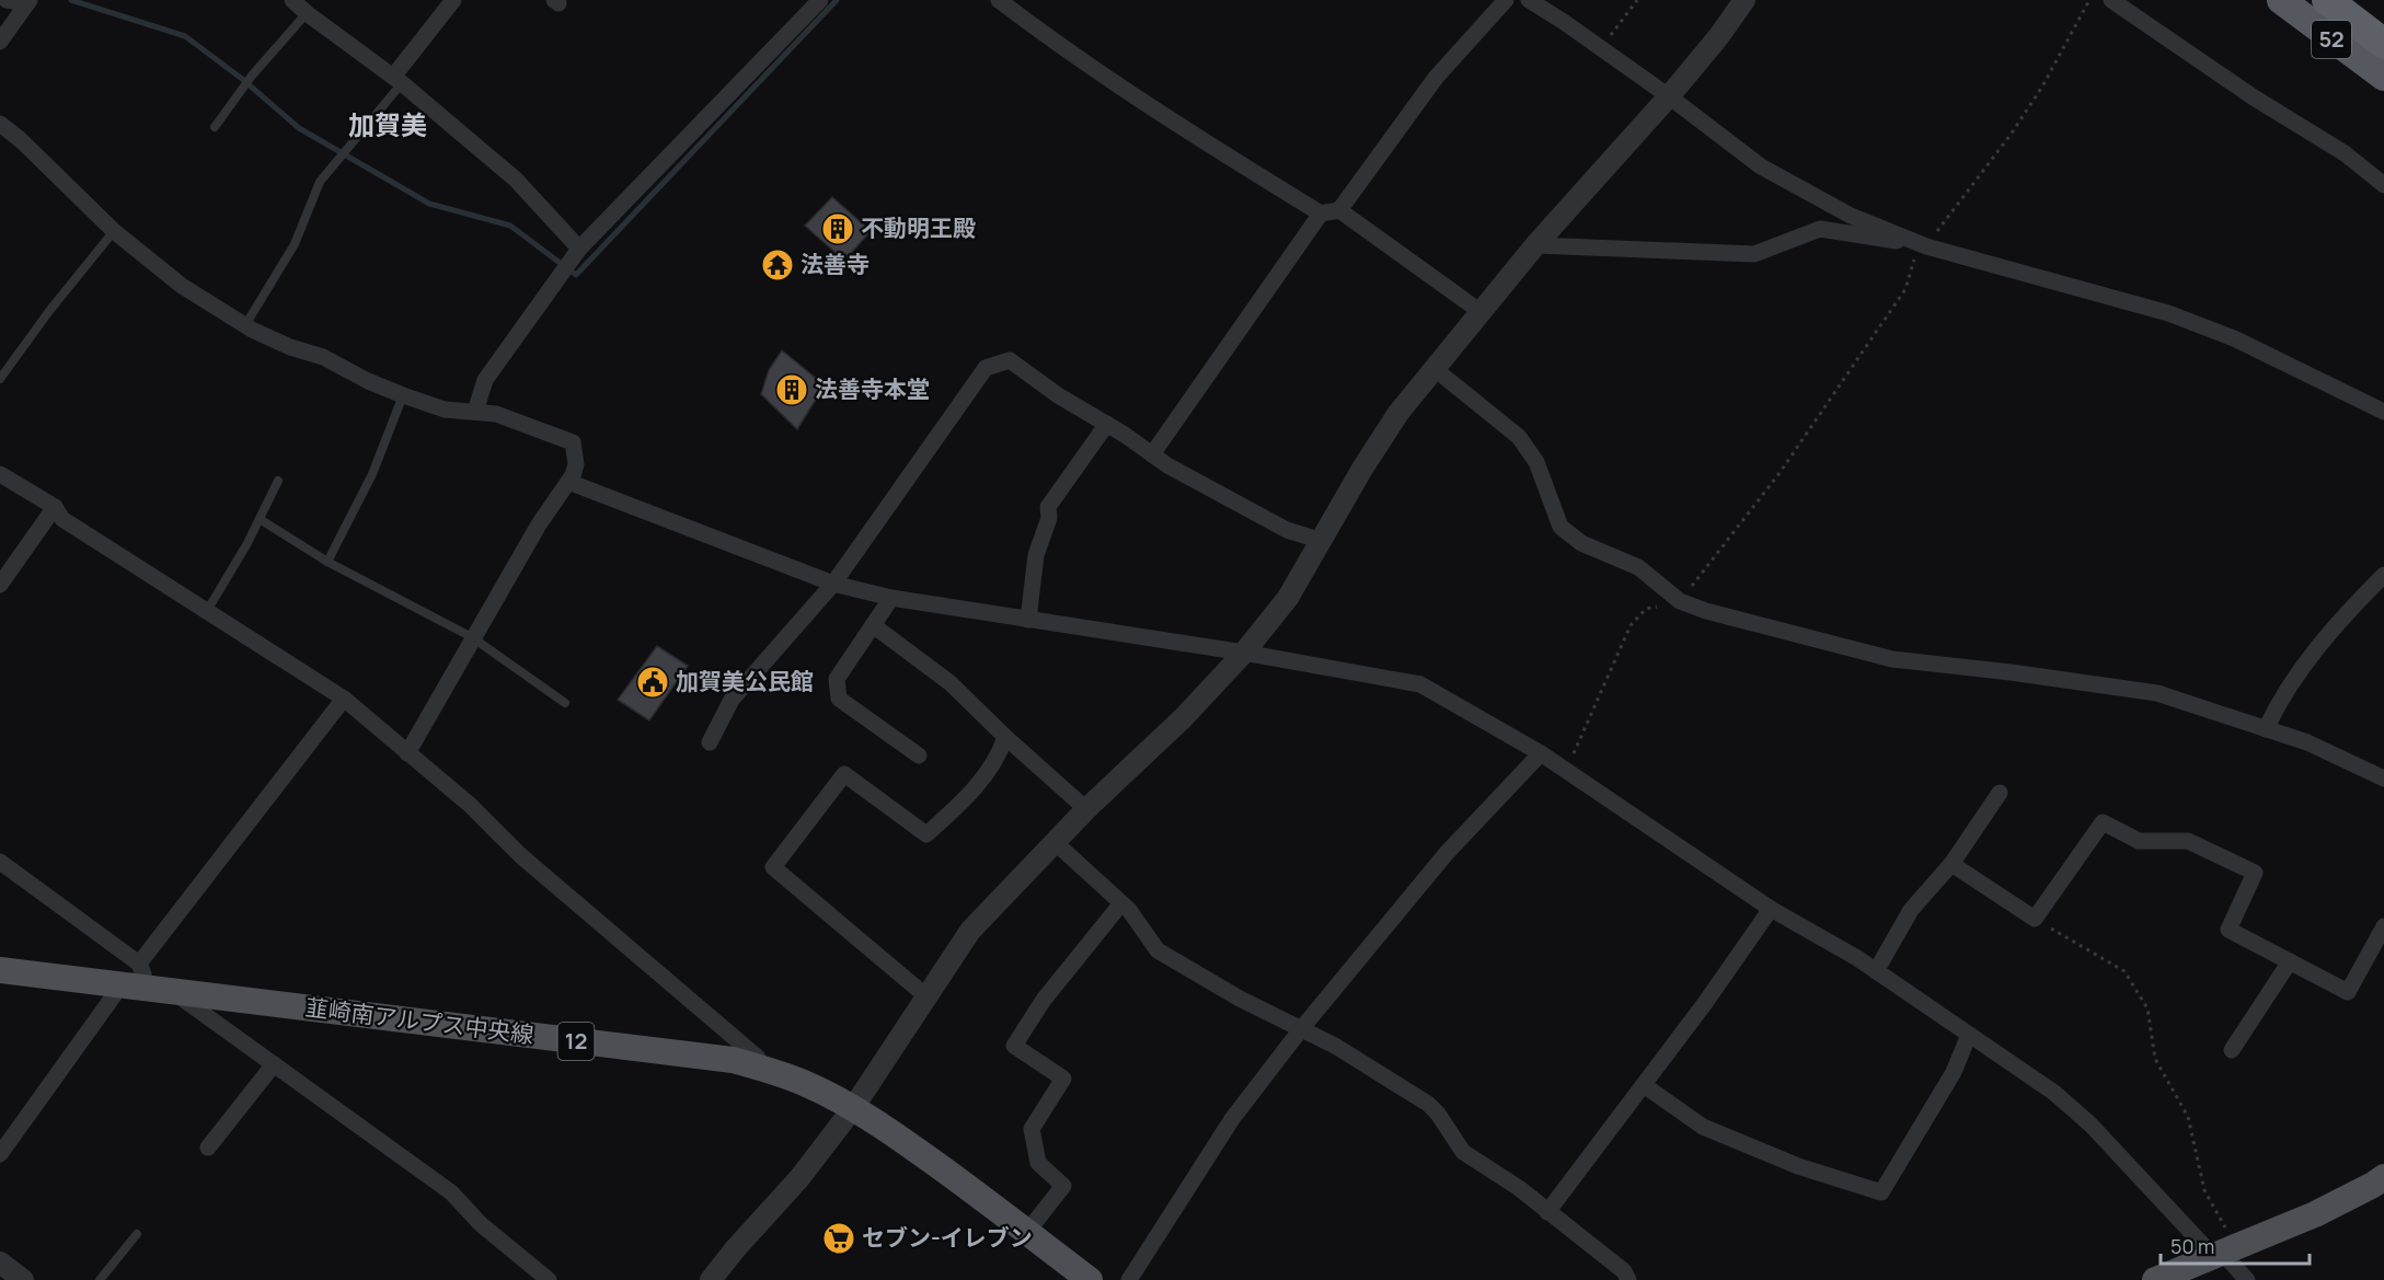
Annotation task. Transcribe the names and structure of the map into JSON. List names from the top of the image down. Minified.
{"streets":{"highway":["52"],"main road":["韮崎南アルプス中央線","12"]},"districts":["加賀美"],"places":{"building":["不動明王殿","法善寺本堂"],"temple":["法善寺"],"public building":["加賀美公民館"],"supermarket":["セブン-イレブン"]},"scale_bar":"50 m"}
